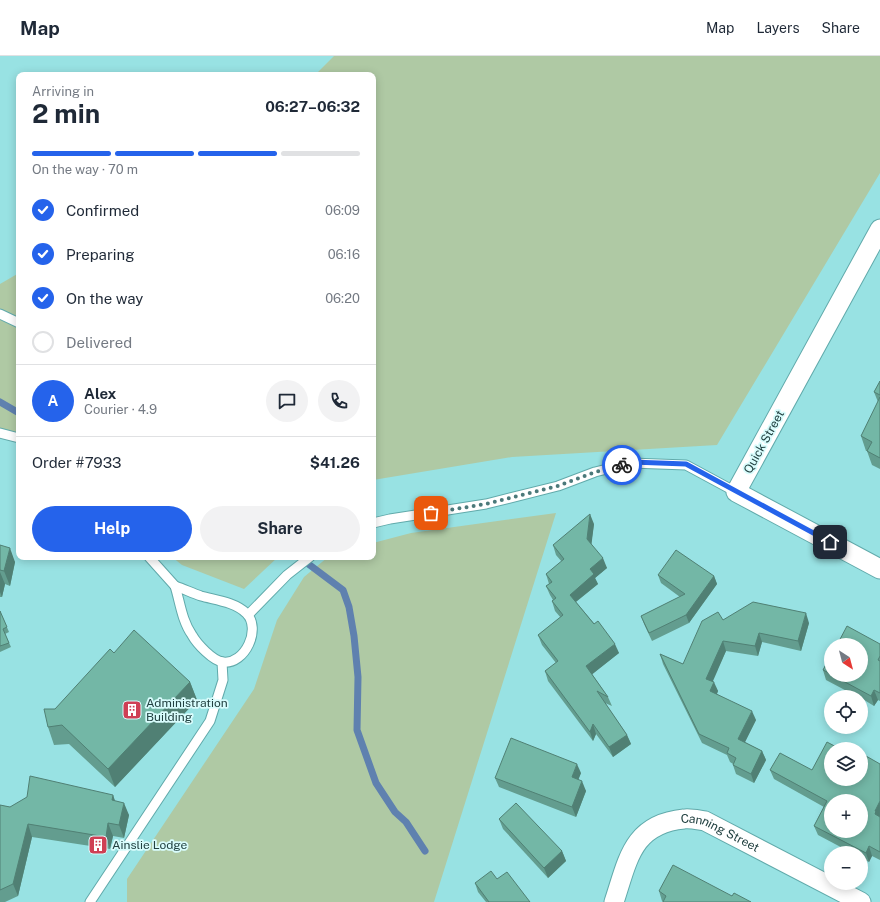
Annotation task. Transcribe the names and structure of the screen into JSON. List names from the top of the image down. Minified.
{"streets":{"street":["Quick Street","Canning Street"]},"places":{"building":["Administration Building","Ainslie Lodge"]},"north":"bottom right","page":{"header":"Map","nav":["Map","Layers","Share"],"heading":["2 min","Arriving in","06:27–06:32"],"panel":["Alex","Courier · 4.9","Order #7933","$41.26"],"bar":"On the way · 70 m","list":[["Confirmed","06:09"],["Preparing","06:16"],["On the way","06:20"],"Delivered"],"round":"A","buttons":["Help","Share"],"map_buttons":["+","−"]}}
